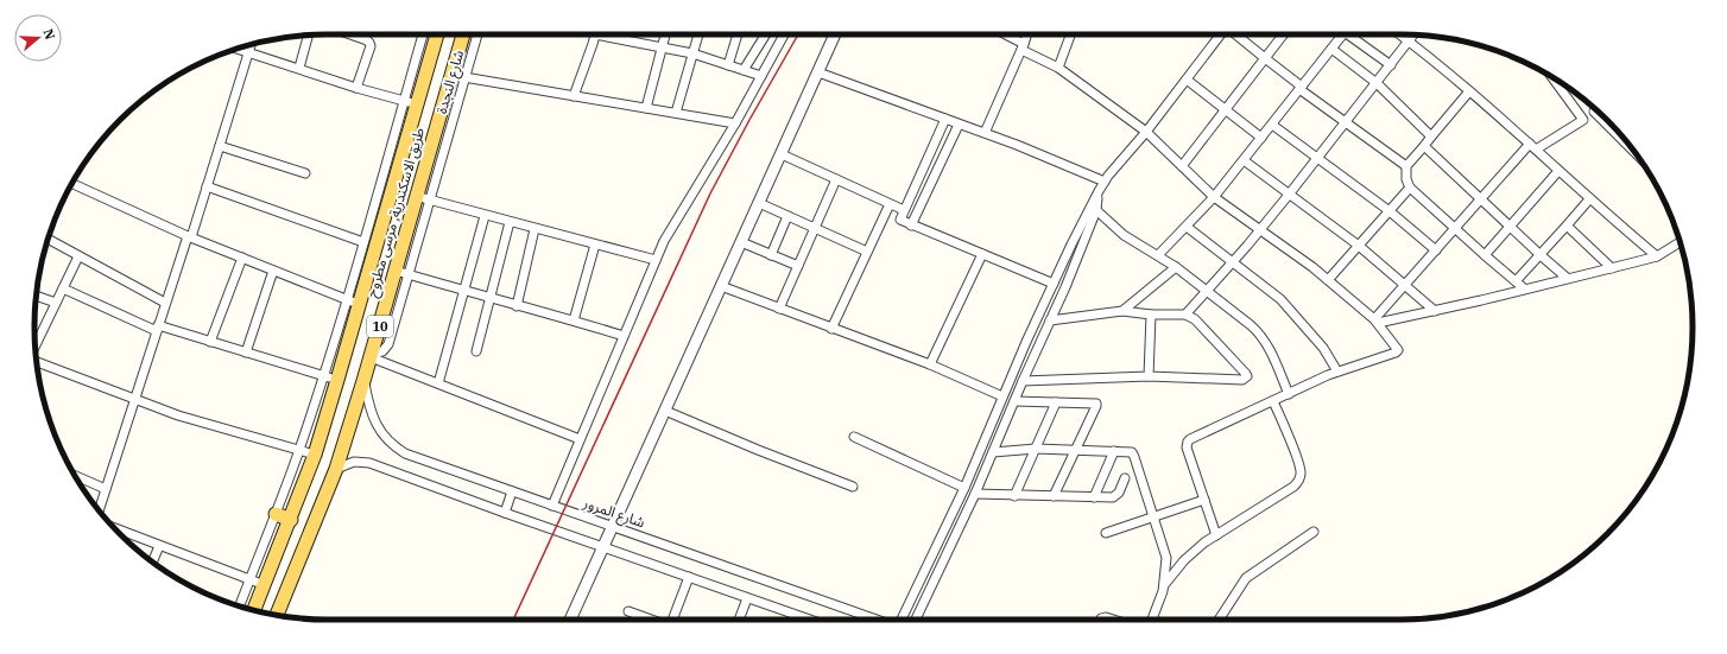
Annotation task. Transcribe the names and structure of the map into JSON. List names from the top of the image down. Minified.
{"streets":{"main road":["طريق الاسكندرية, مرسى مطروح","10"],"street":["شارع النجدة","شارع المرور"]},"crossings":[["شارع النجدة","طريق الاسكندرية, مرسى مطروح"],["طريق الاسكندرية, مرسى مطروح","شارع المرور"]],"north":"right"}
